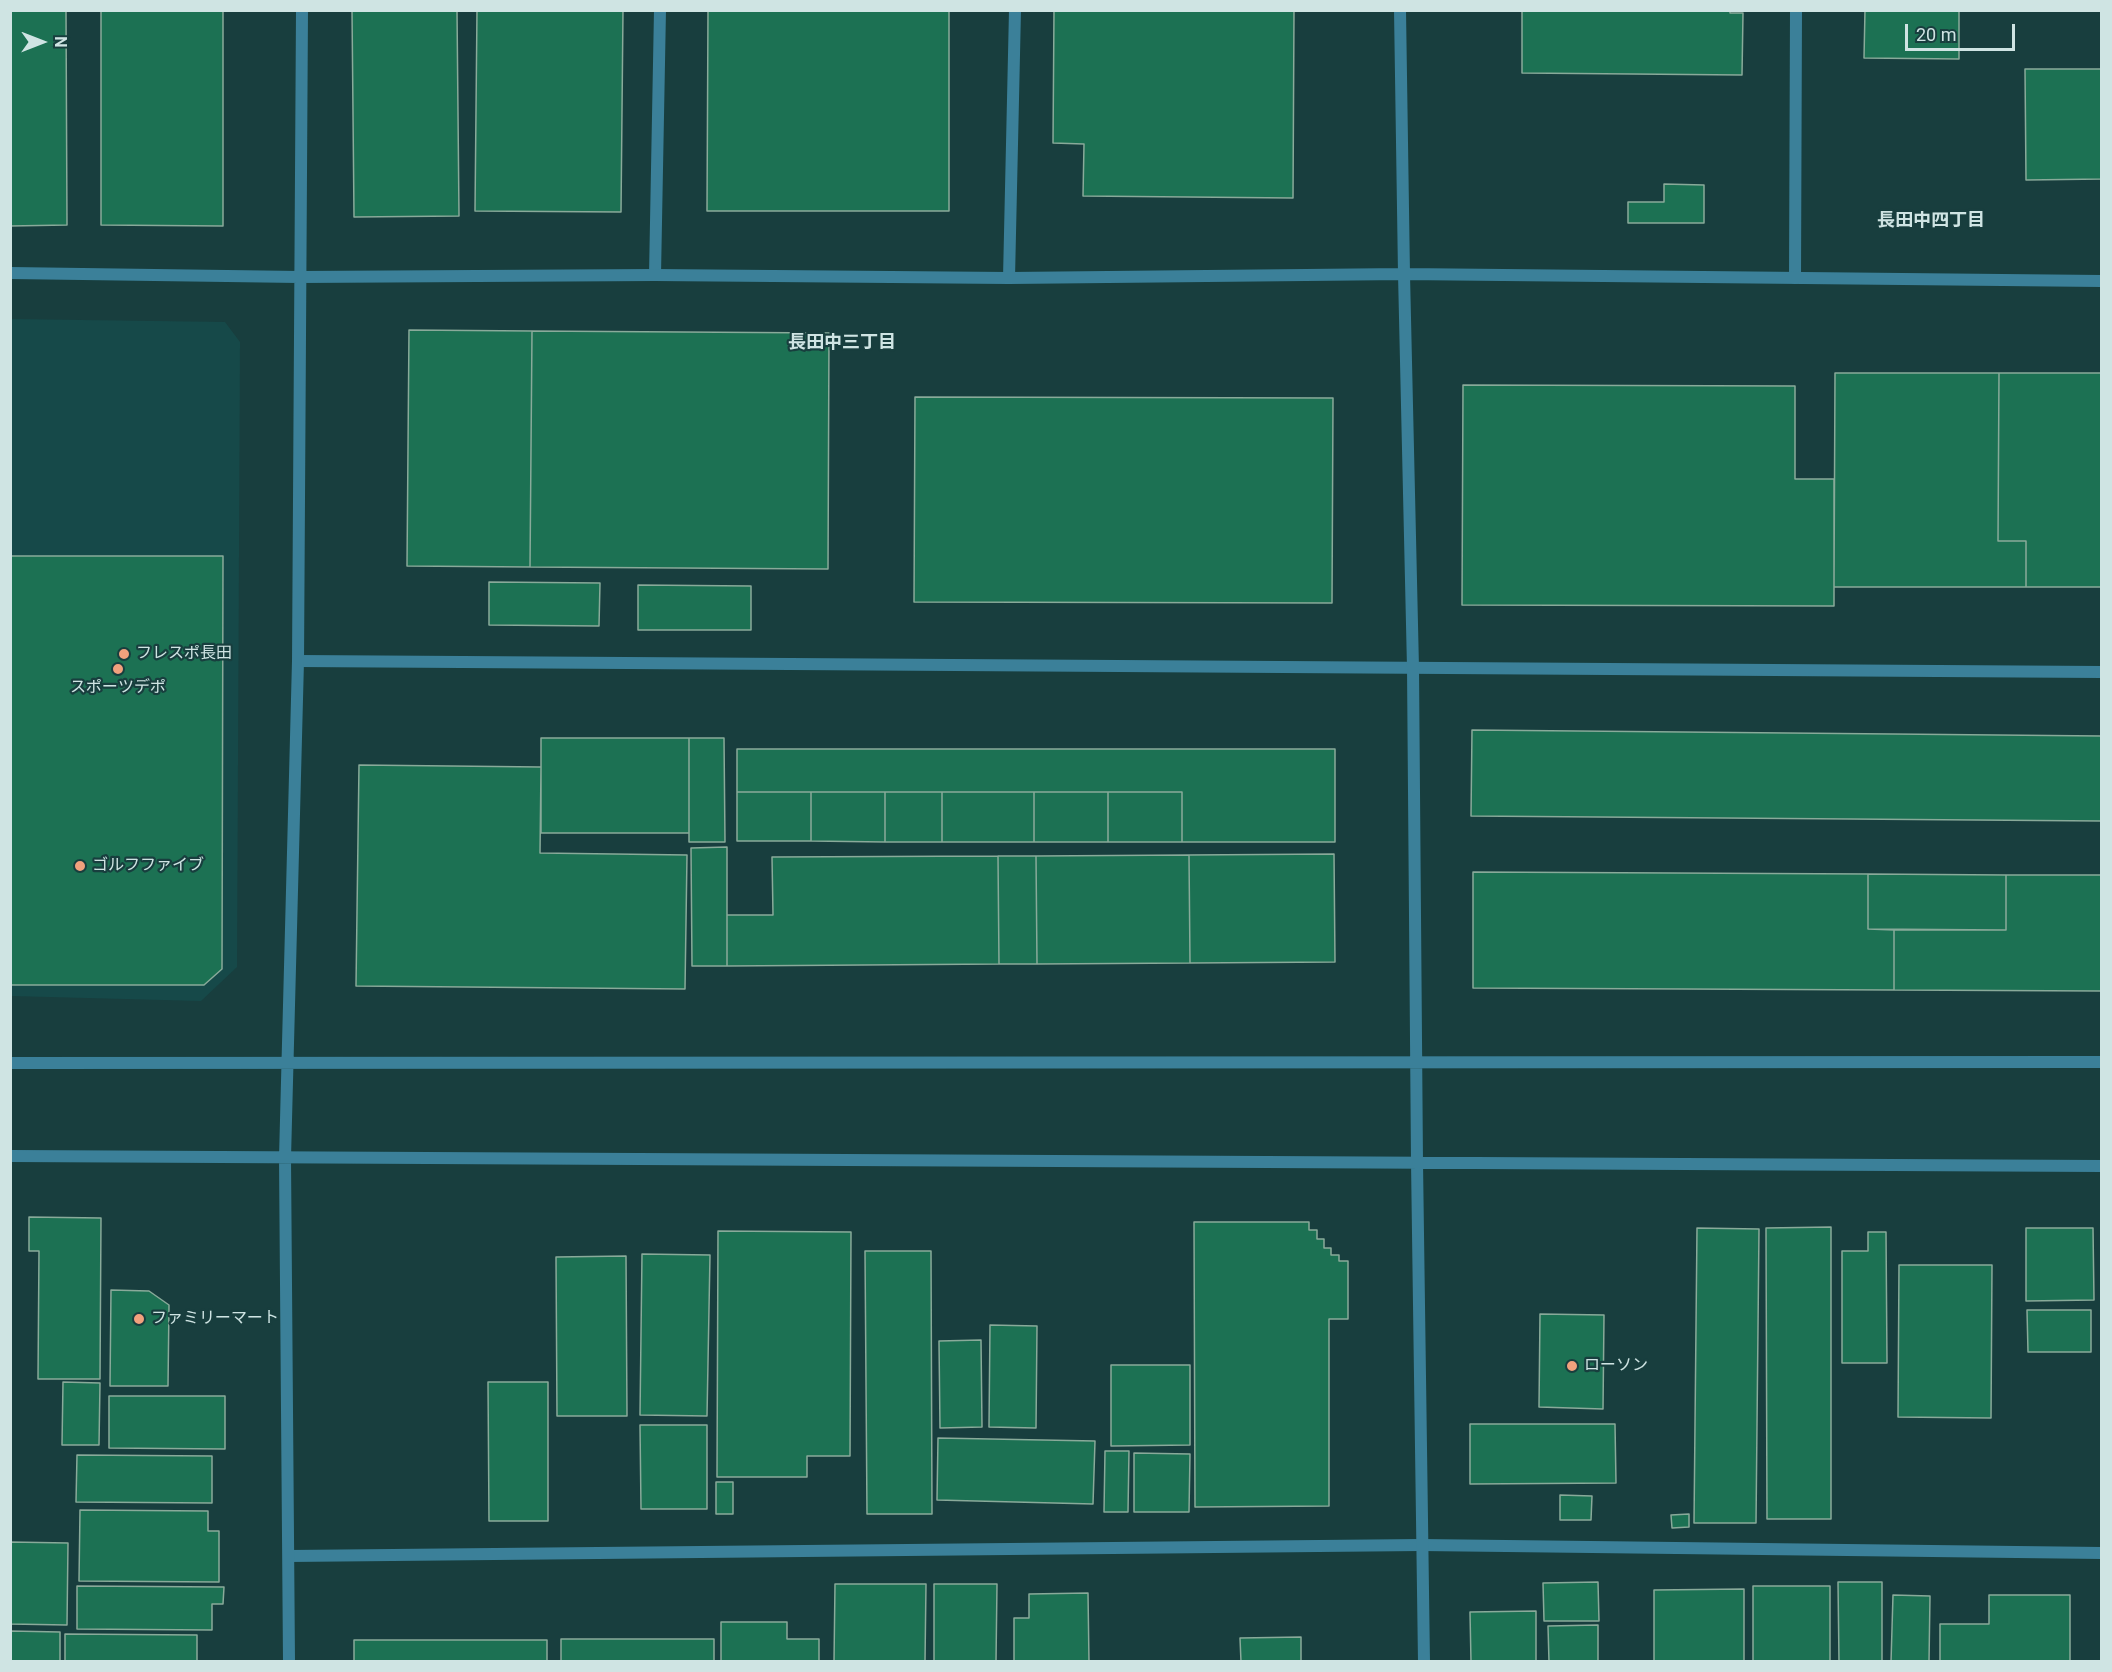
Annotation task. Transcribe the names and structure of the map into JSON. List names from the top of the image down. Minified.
{"districts":["長田中四丁目","長田中三丁目"],"places":["フレスポ長田","スポーツデポ","ゴルフファイブ","ファミリーマート","ローソン"],"scale_bar":"20 m","north":"right"}
